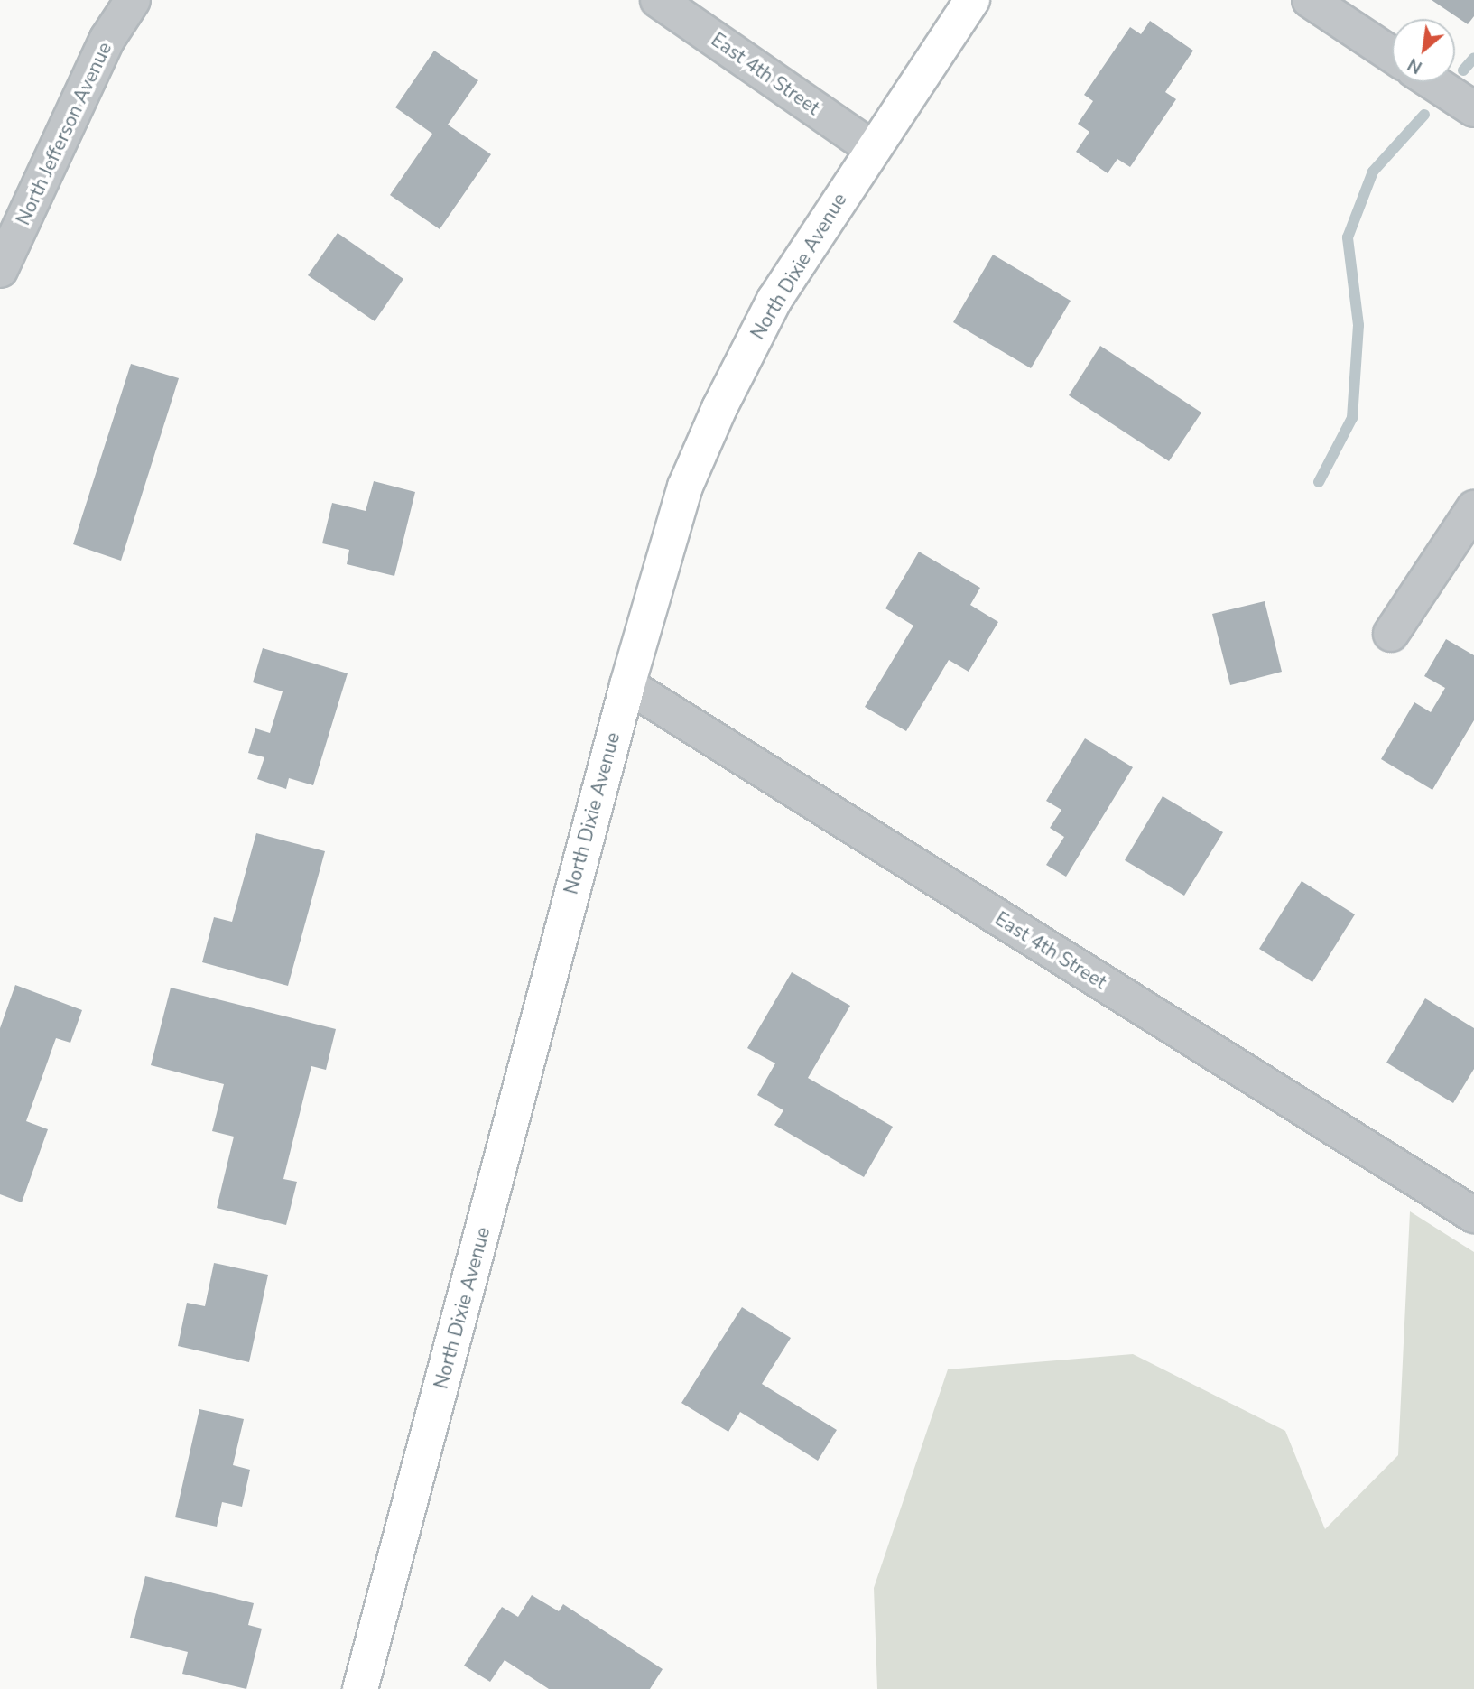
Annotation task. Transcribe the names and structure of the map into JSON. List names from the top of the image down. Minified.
{"streets":{"street":["East 4th Street","North Jefferson Avenue","North Dixie Avenue"]},"crossings":[["East 4th Street","North Dixie Avenue"]],"north":"bottom left"}
